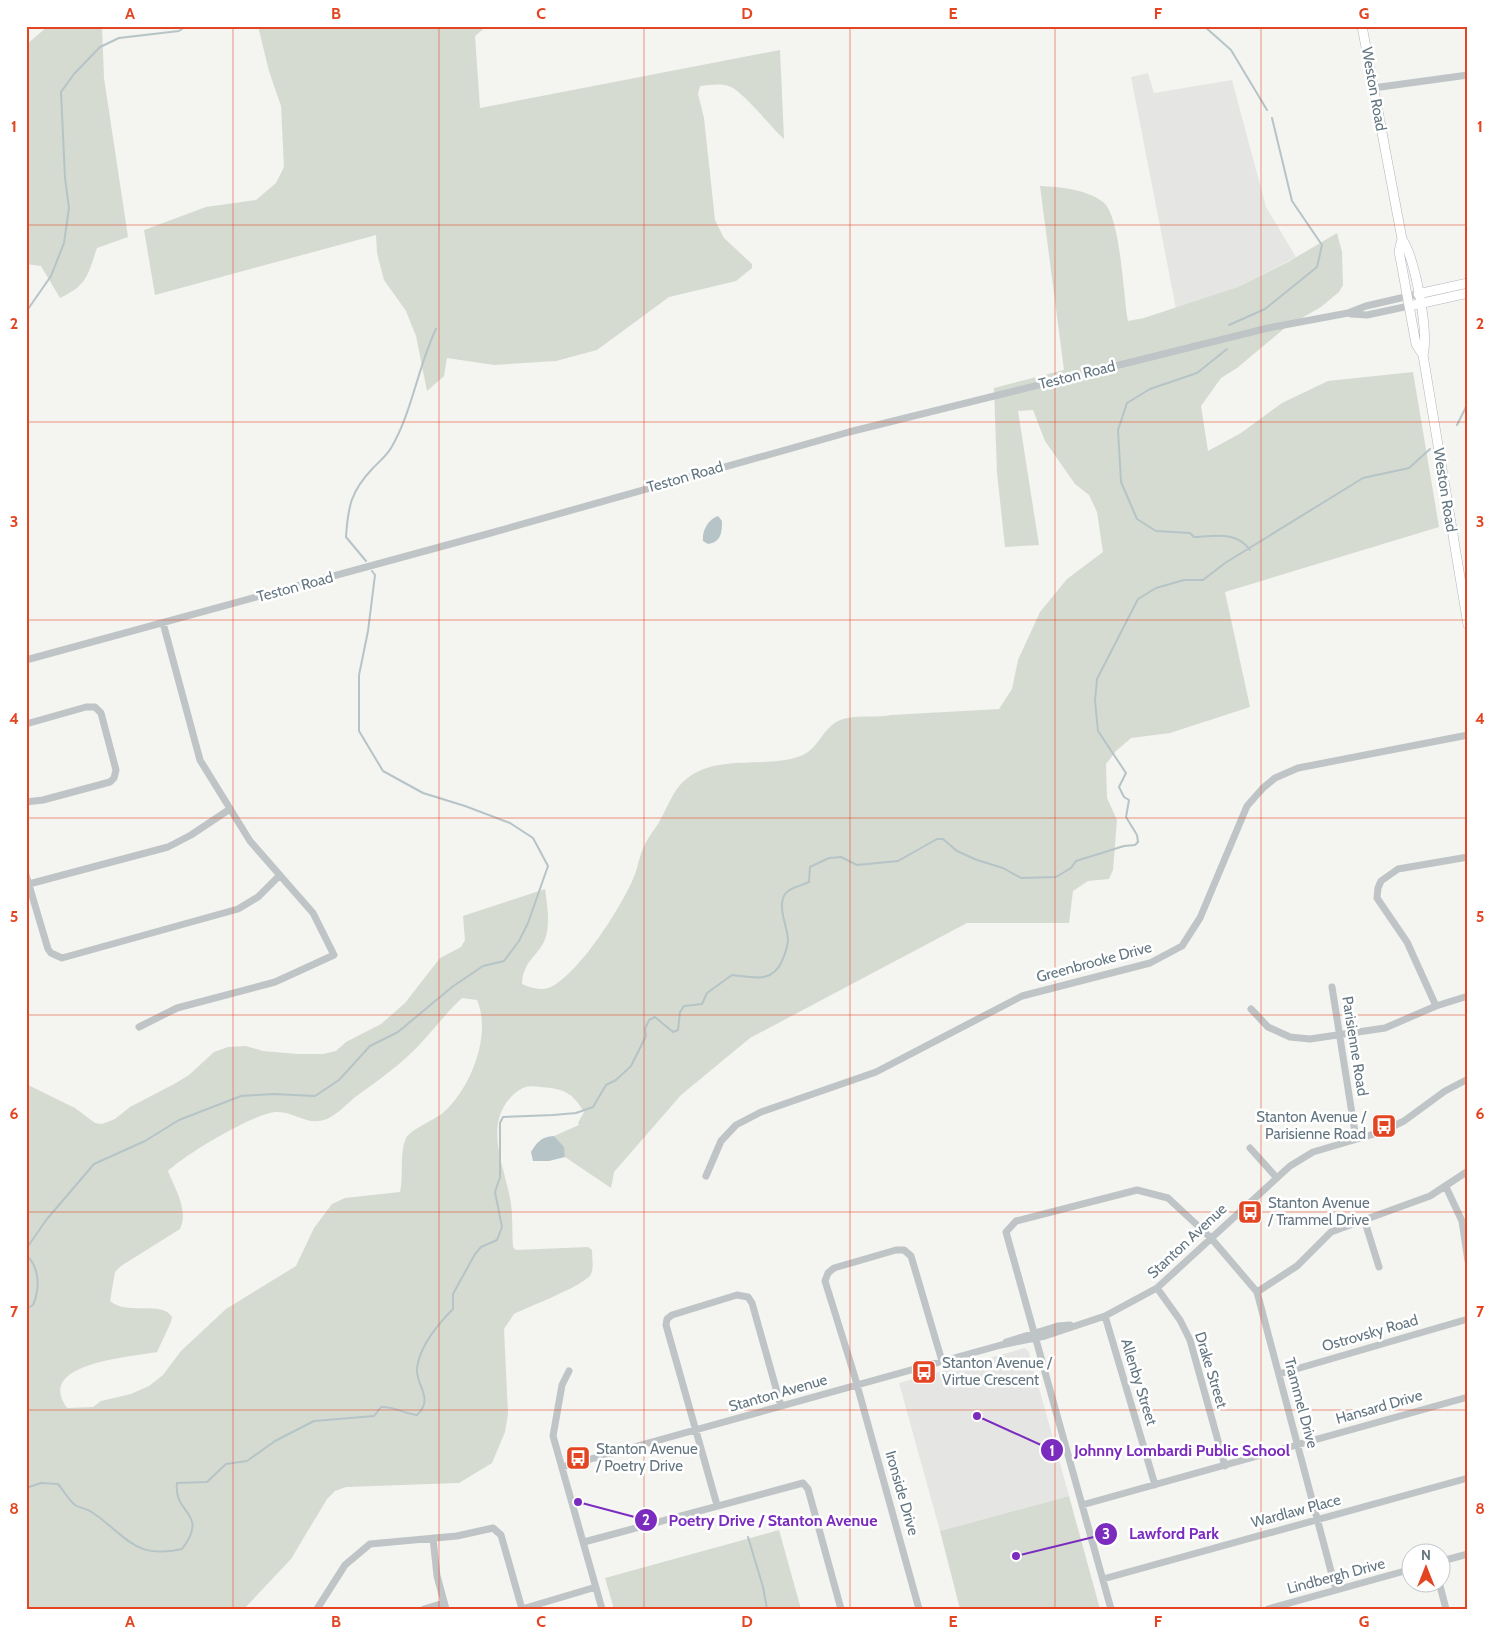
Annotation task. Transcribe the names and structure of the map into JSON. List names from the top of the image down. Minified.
{"streets":{"main road":["Weston Road","Teston Road"],"street":["Greenbrooke Drive","Parisienne Road","Stanton Avenue","Ostrovsky Road","Drake Street","Allenby Street","Trammel Drive","Hansard Drive","Ironside Drive","Wardlaw Place","Lindbergh Drive"]},"crossings":[["Weston Road","Teston Road"],["Parisienne Road","Stanton Avenue"],["Stanton Avenue","Drake Street"],["Stanton Avenue","Allenby Street"],["Stanton Avenue","Trammel Drive"],["Stanton Avenue","Ironside Drive"],["Ostrovsky Road","Trammel Drive"],["Drake Street","Hansard Drive"],["Allenby Street","Hansard Drive"],["Trammel Drive","Hansard Drive"],["Trammel Drive","Wardlaw Place"],["Trammel Drive","Lindbergh Drive"]],"places":{"bus stop":["Stanton Avenue / Parisienne Road","Stanton Avenue / Trammel Drive","Stanton Avenue / Virtue Crescent","Stanton Avenue / Poetry Drive"],"other":["Johnny Lombardi Public School","Poetry Drive / Stanton Avenue","Lawford Park"]},"north":"top","grid":{"columns":["A","B","C","D","E","F","G"],"rows":["1","2","3","4","5","6","7","8"]}}
